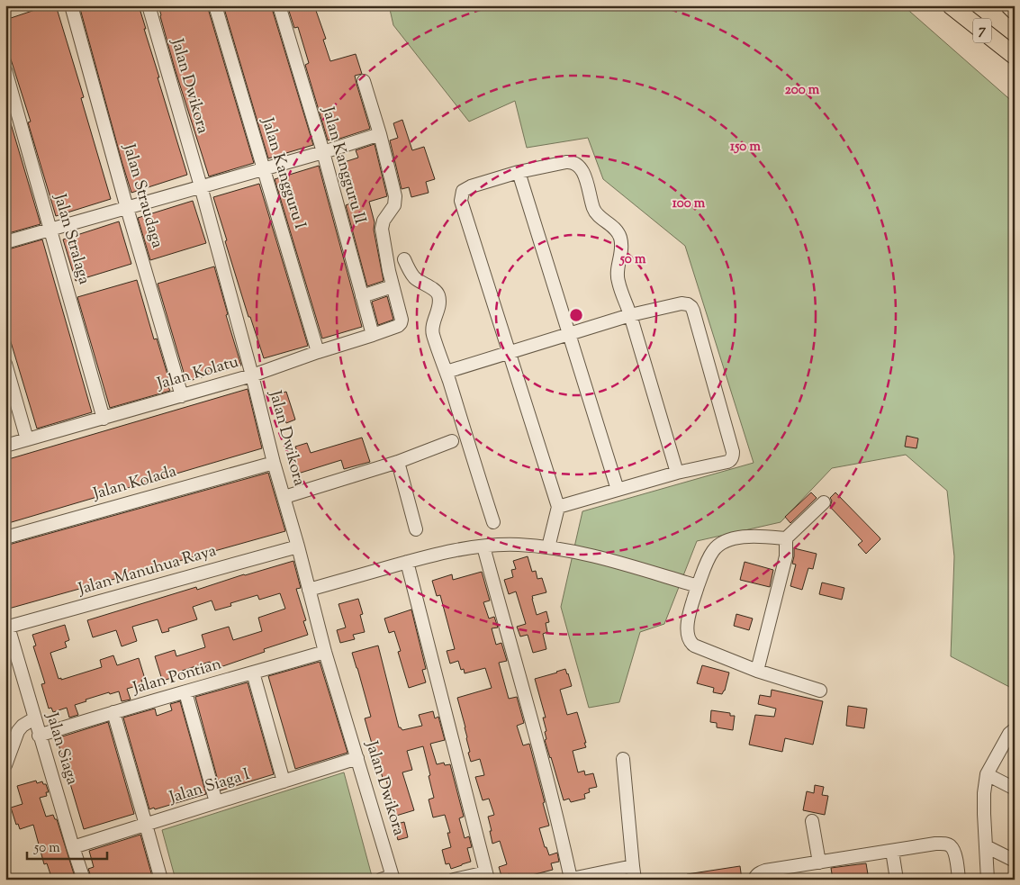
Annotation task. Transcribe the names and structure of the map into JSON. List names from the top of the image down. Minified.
{"streets":{"highway":["7"],"street":["Jalan Dwikora","Jalan Kangguru II","Jalan Kangguru I","Jalan Straudaga","Jalan Stralaga","Jalan Kolatu","Jalan Kolada","Jalan Manuhua Raya","Jalan Pontian","Jalan Siaga","Jalan Siaga I"]},"crossings":[["Jalan Dwikora","Jalan Kolatu"],["Jalan Dwikora","Jalan Kolada"],["Jalan Dwikora","Jalan Manuhua Raya"],["Jalan Dwikora","Jalan Pontian"],["Jalan Dwikora","Jalan Siaga I"],["Jalan Kangguru II","Jalan Kolatu"],["Jalan Kangguru I","Jalan Kolatu"],["Jalan Straudaga","Jalan Kolatu"],["Jalan Stralaga","Jalan Kolatu"],["Jalan Manuhua Raya","Jalan Siaga"],["Jalan Pontian","Jalan Siaga"],["Jalan Siaga","Jalan Siaga I"]],"scale_bar":"50 m","rings":["200 m","150 m","100 m","50 m"]}
